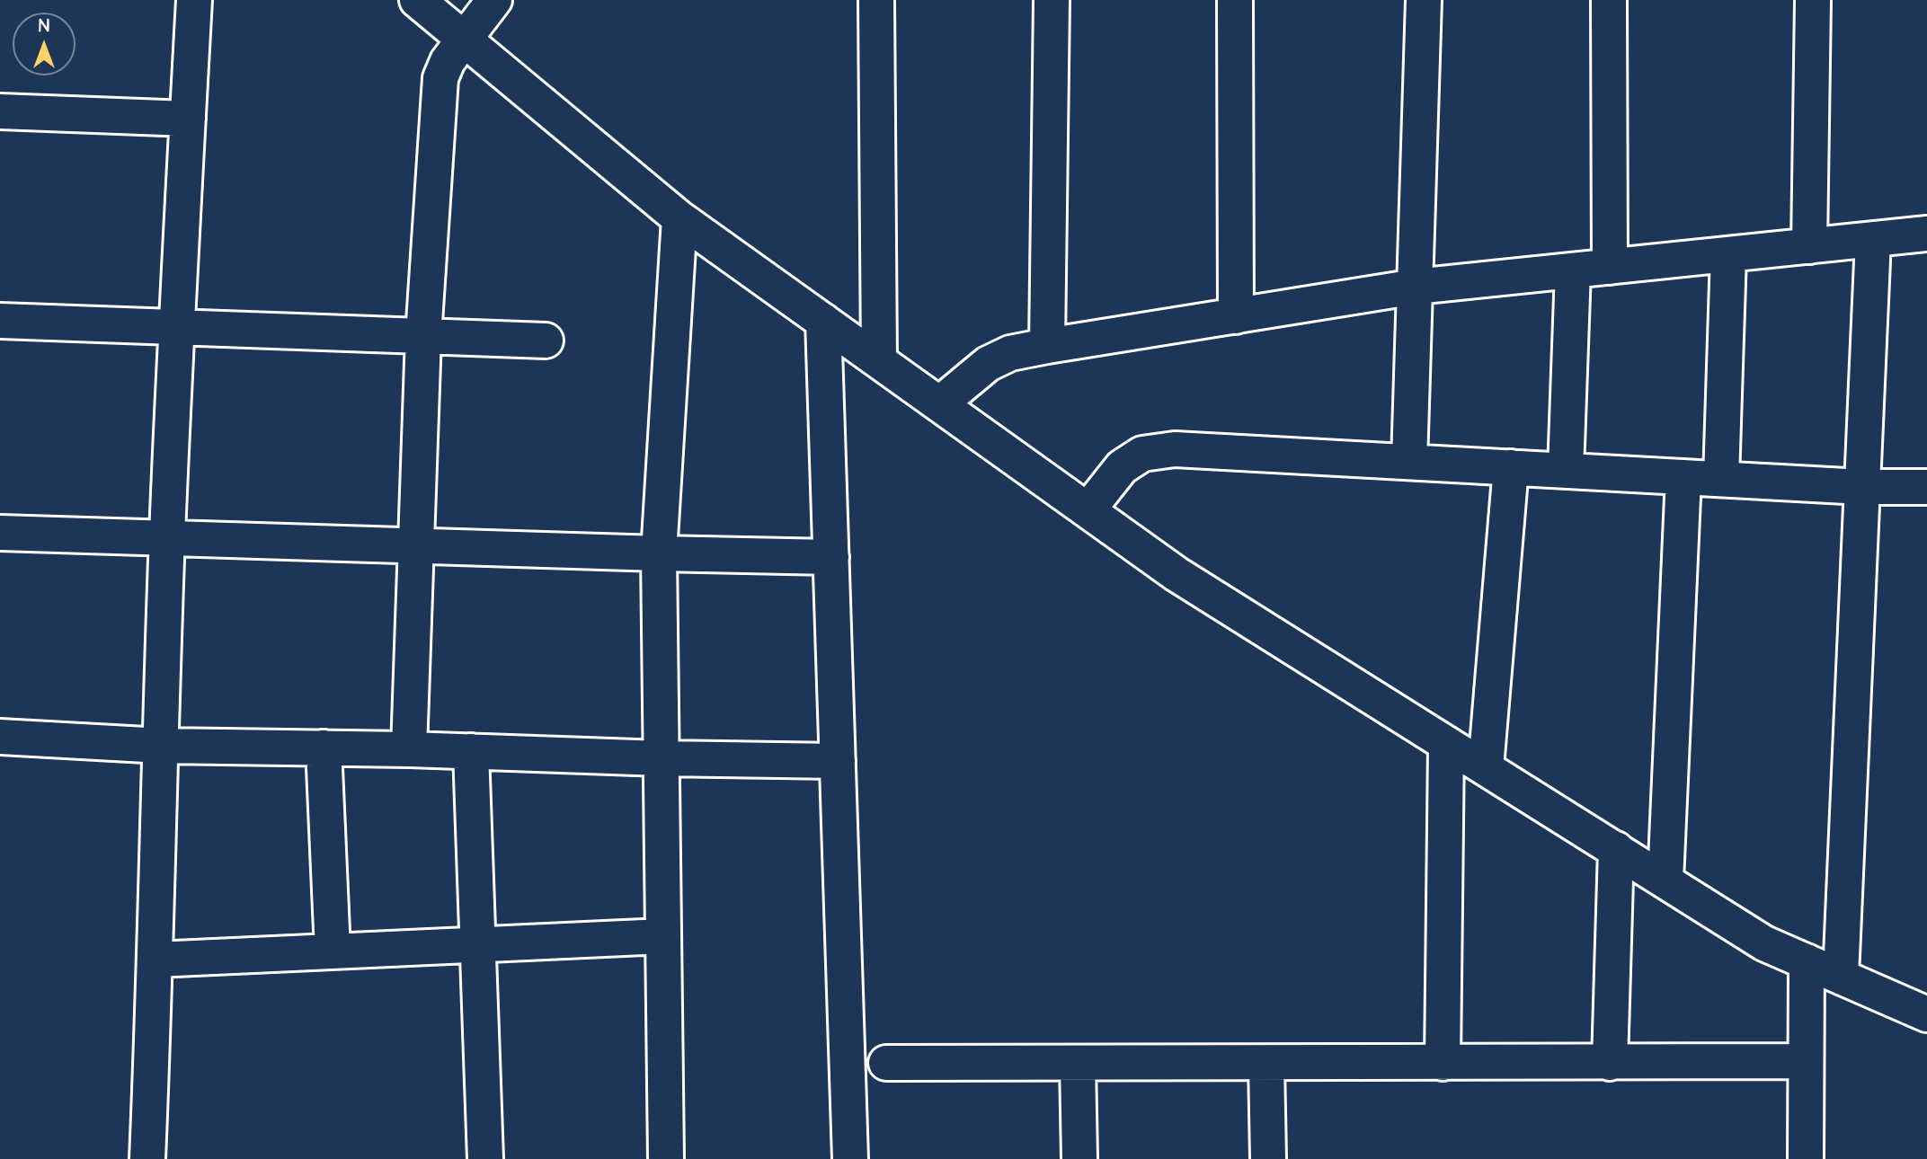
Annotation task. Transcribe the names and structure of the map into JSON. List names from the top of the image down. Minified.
{"north":"top"}
